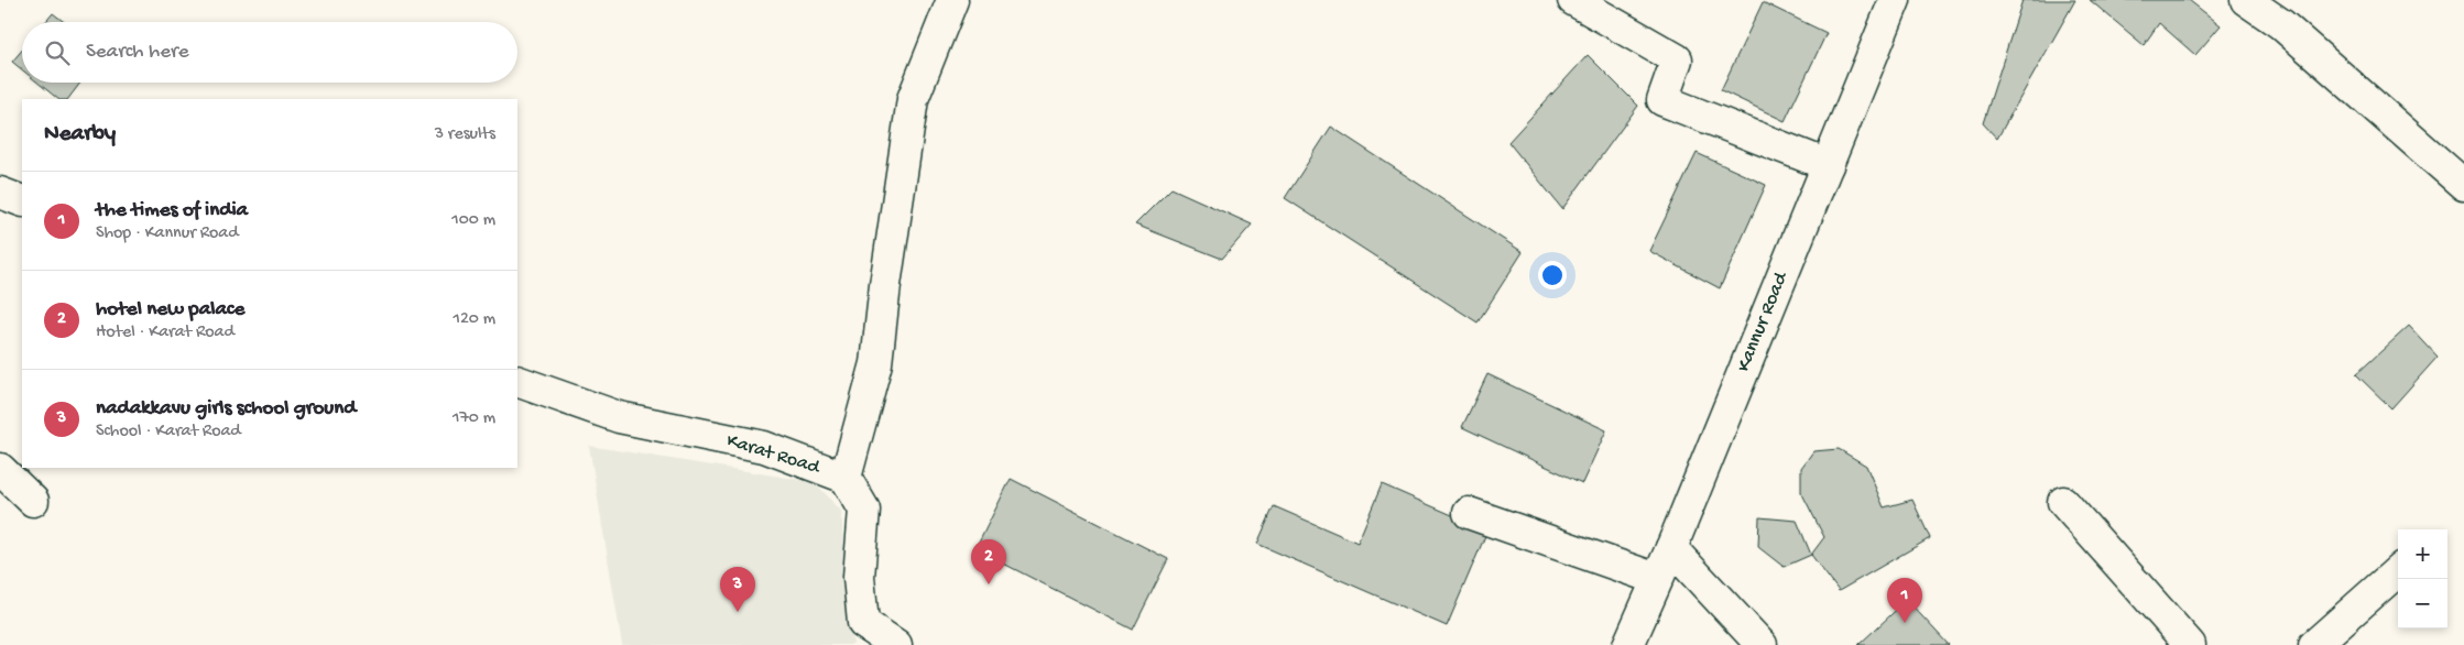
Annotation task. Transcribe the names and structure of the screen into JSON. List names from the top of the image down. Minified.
{"streets":{"street":["Kannur Road","Karat Road"]},"page":{"search":"Search here","heading":["Nearby","3 results"],"list":[{"mark":"1","name":"the times of india","note":"Shop · Kannur Road","value":"100 m"},{"mark":"2","name":"hotel new palace","note":"Hotel · Karat Road","value":"120 m"},{"mark":"3","name":"nadakkavu girls school ground","note":"School · Karat Road","value":"170 m"}],"map_buttons":["+","−"],"pins":["2","3","1"]}}
